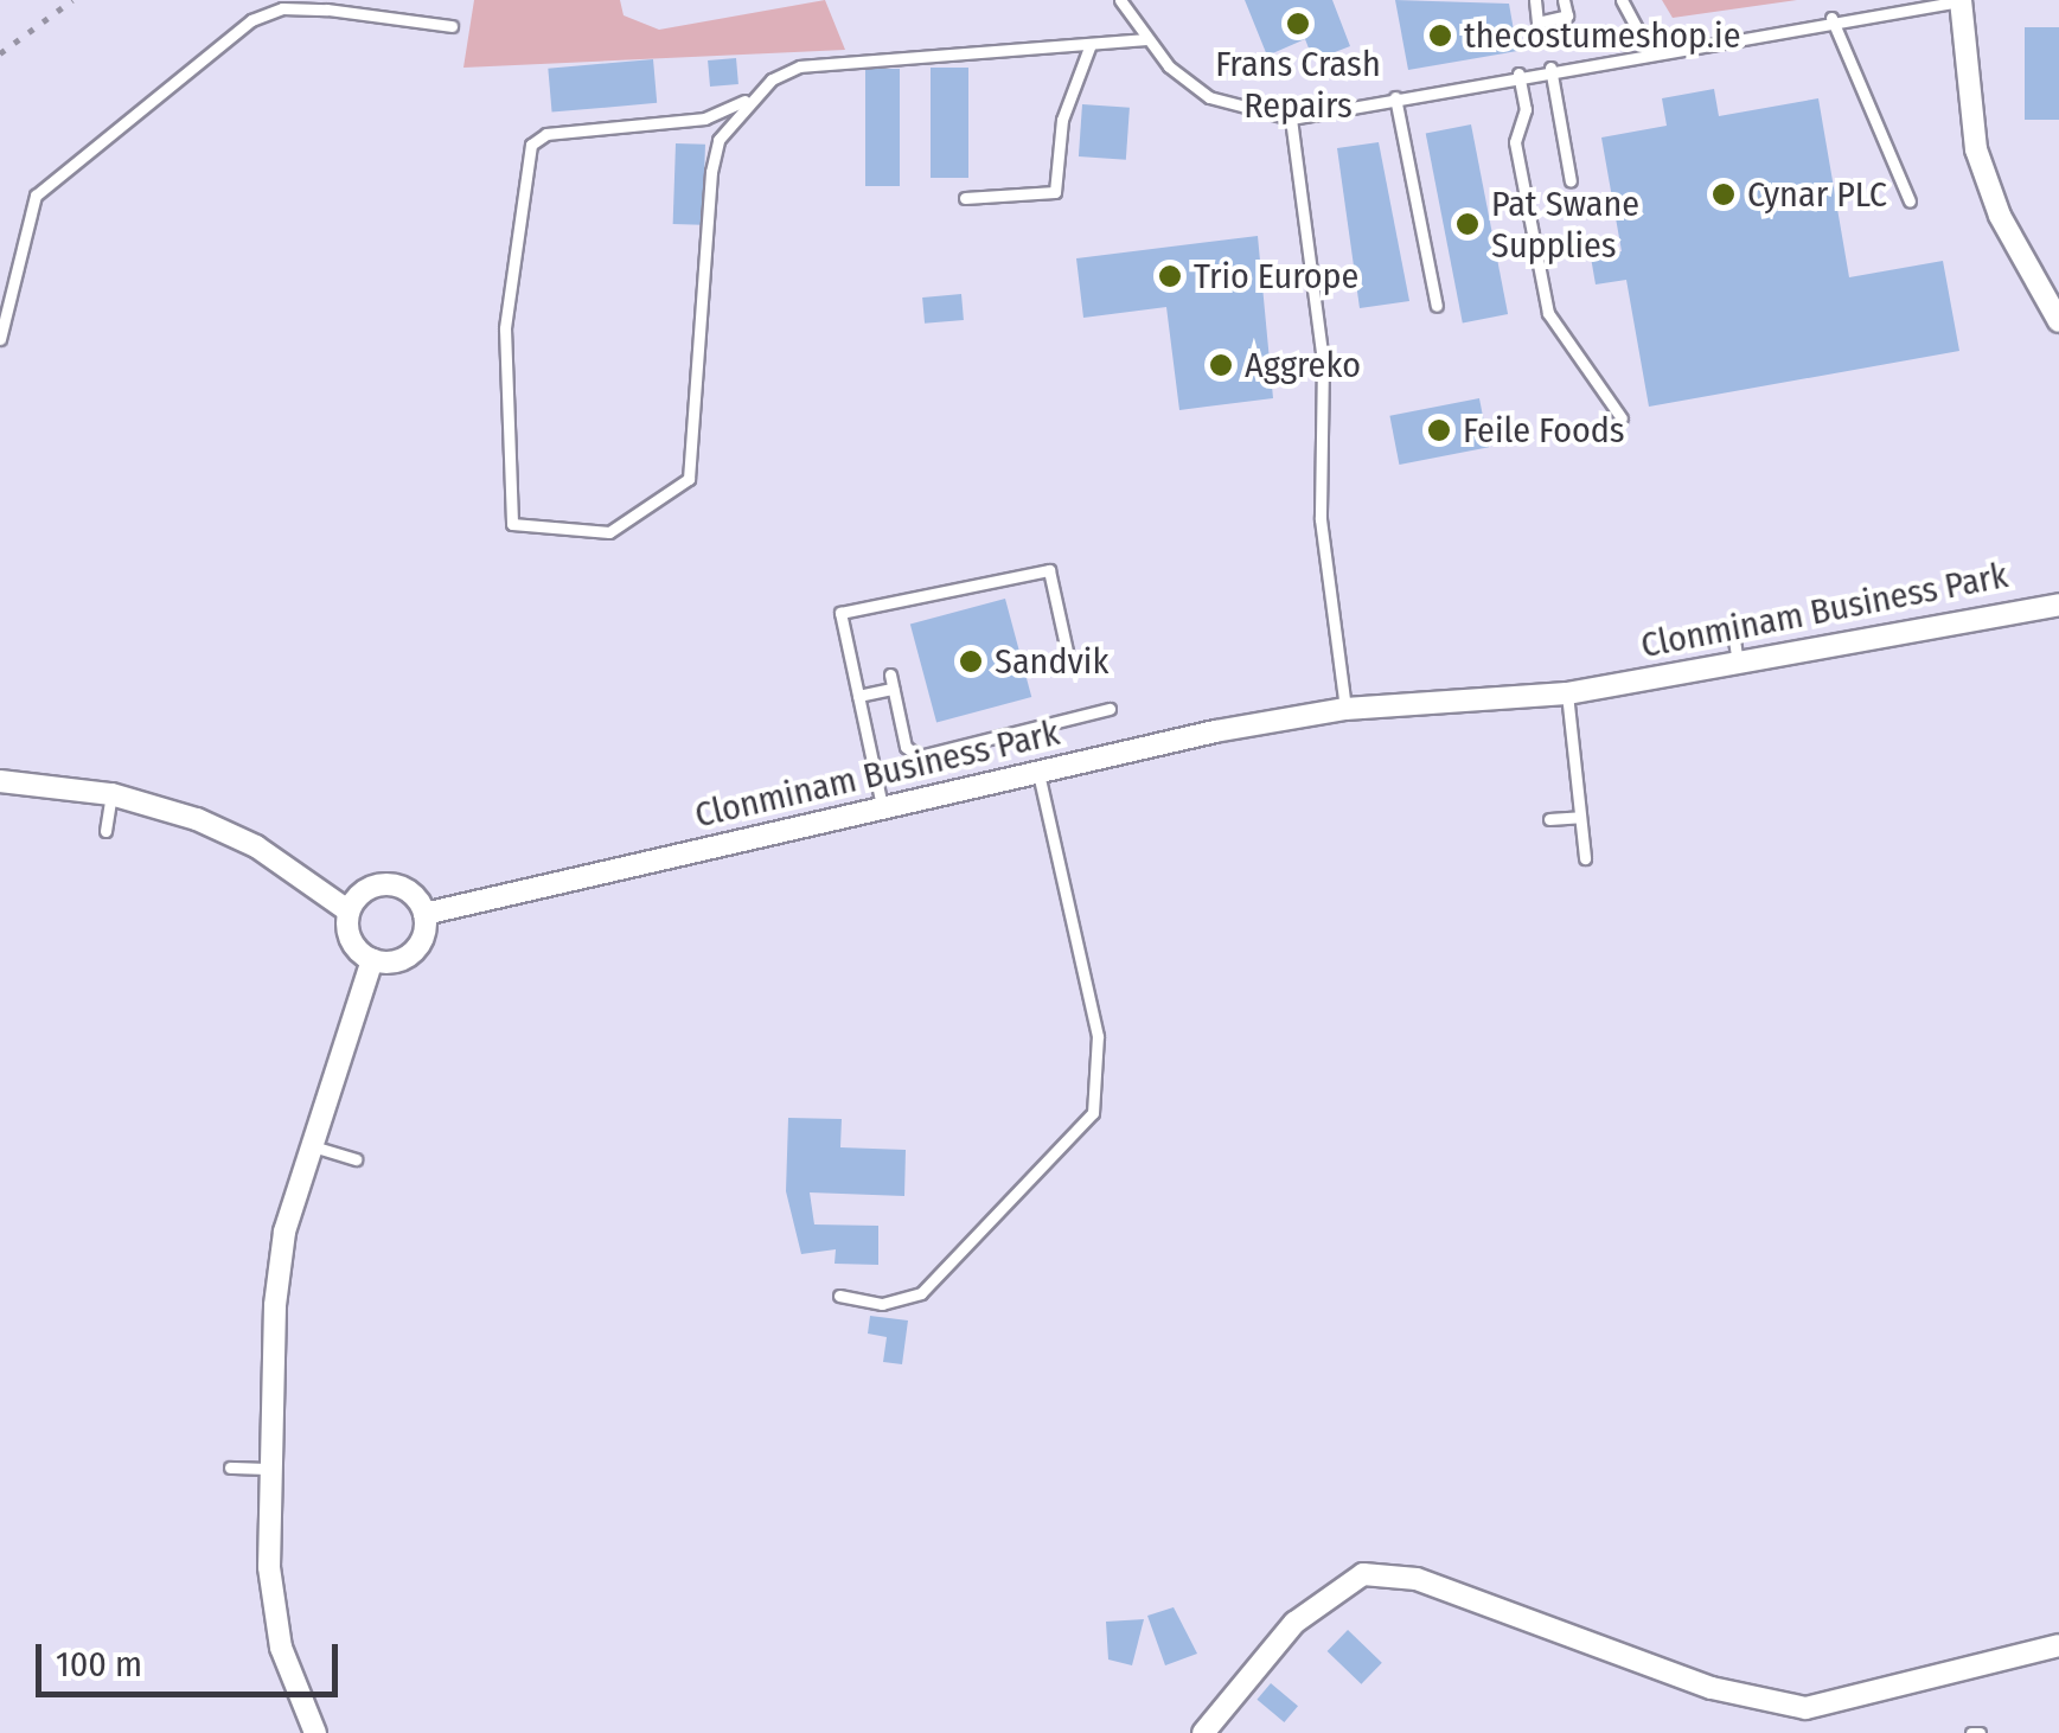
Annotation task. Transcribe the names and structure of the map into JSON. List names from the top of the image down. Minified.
{"streets":{"street":["Clonminam Business Park"]},"places":["Frans Crash Repairs","thecostumeshop.ie","Cynar PLC","Pat Swane Supplies","Trio Europe","Aggreko","Feile Foods","Sandvik"],"scale_bar":"100 m"}
